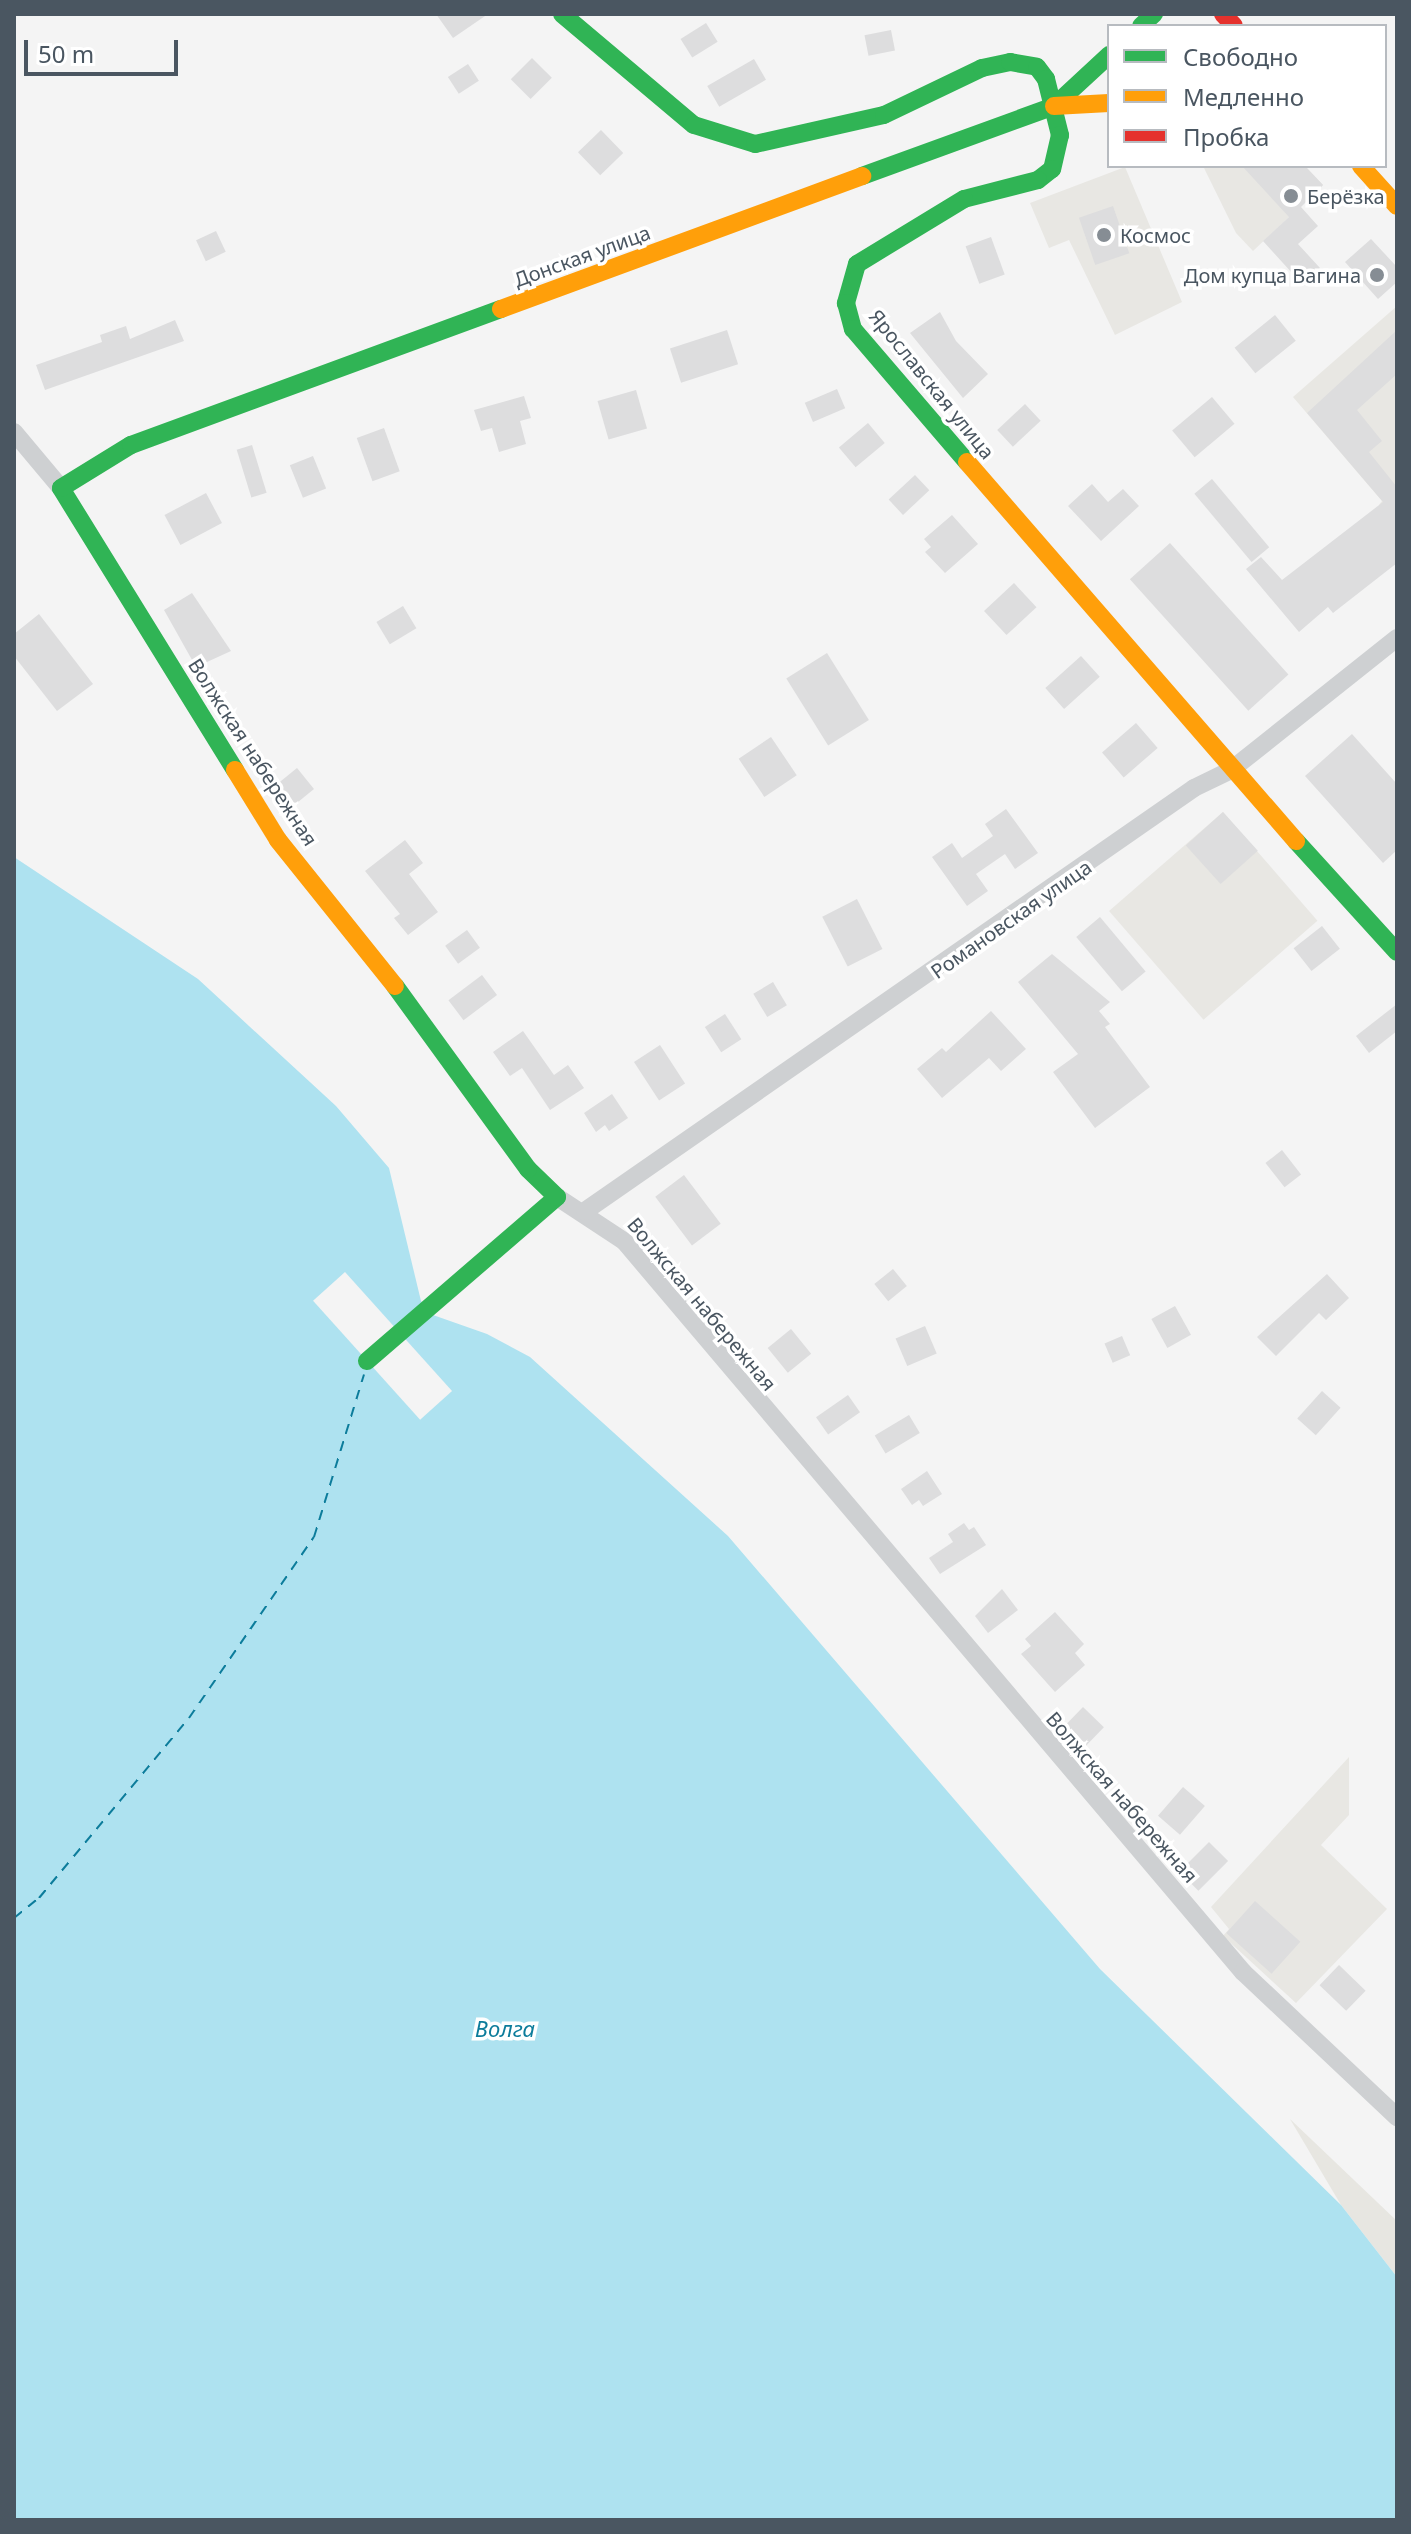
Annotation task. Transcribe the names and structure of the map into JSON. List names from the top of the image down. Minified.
{"streets":{"street":["Донская улица","Ярославская улица","Волжская набережная","Романовская улица"]},"crossings":[["Донская улица","Ярославская улица"],["Донская улица","Волжская набережная"],["Ярославская улица","Романовская улица"],["Волжская набережная","Романовская улица"]],"water":["Волга"],"places":["Берёзка","Космос","Дом купца Вагина"],"legend":["Свободно","Медленно","Пробка"],"scale_bar":"50 m"}
